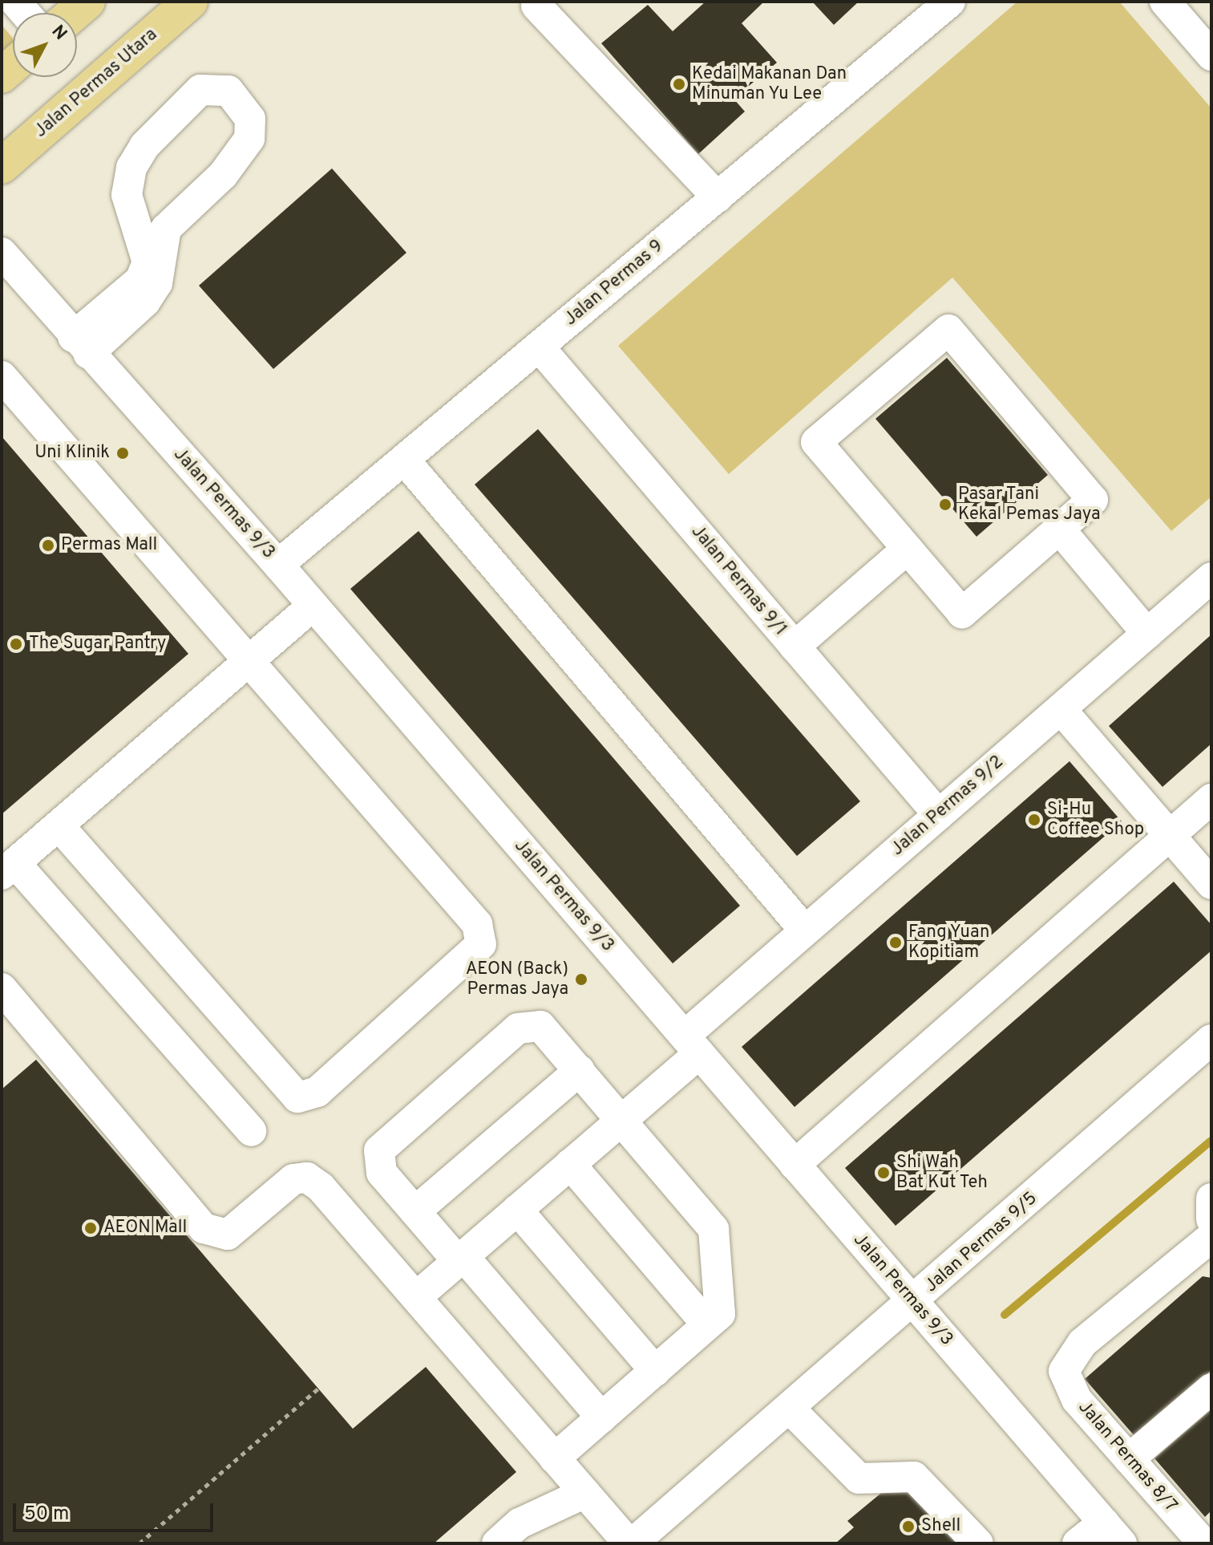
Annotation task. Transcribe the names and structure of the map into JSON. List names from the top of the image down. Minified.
{"streets":{"main road":["Jalan Permas Utara"],"street":["Jalan Permas 9","Jalan Permas 9/3","Jalan Permas 9/1","Jalan Permas 9/2","Jalan Permas 9/5","Jalan Permas 8/7"]},"crossings":[["Jalan Permas 9","Jalan Permas 9/3"],["Jalan Permas 9","Jalan Permas 9/1"],["Jalan Permas 9/3","Jalan Permas 9/2"],["Jalan Permas 9/3","Jalan Permas 9/5"],["Jalan Permas 9/1","Jalan Permas 9/2"]],"places":["Kedai Makanan Dan Minuman Yu Lee","Uni Klinik","Pasar Tani Kekal Pemas Jaya","Permas Mall","The Sugar Pantry","Si-Hu Coffee Shop","Fang Yuan Kopitiam","AEON (Back) Permas Jaya","Shi Wah Bat Kut Teh","AEON Mall","Shell"],"scale_bar":"50 m","north":"top right"}
